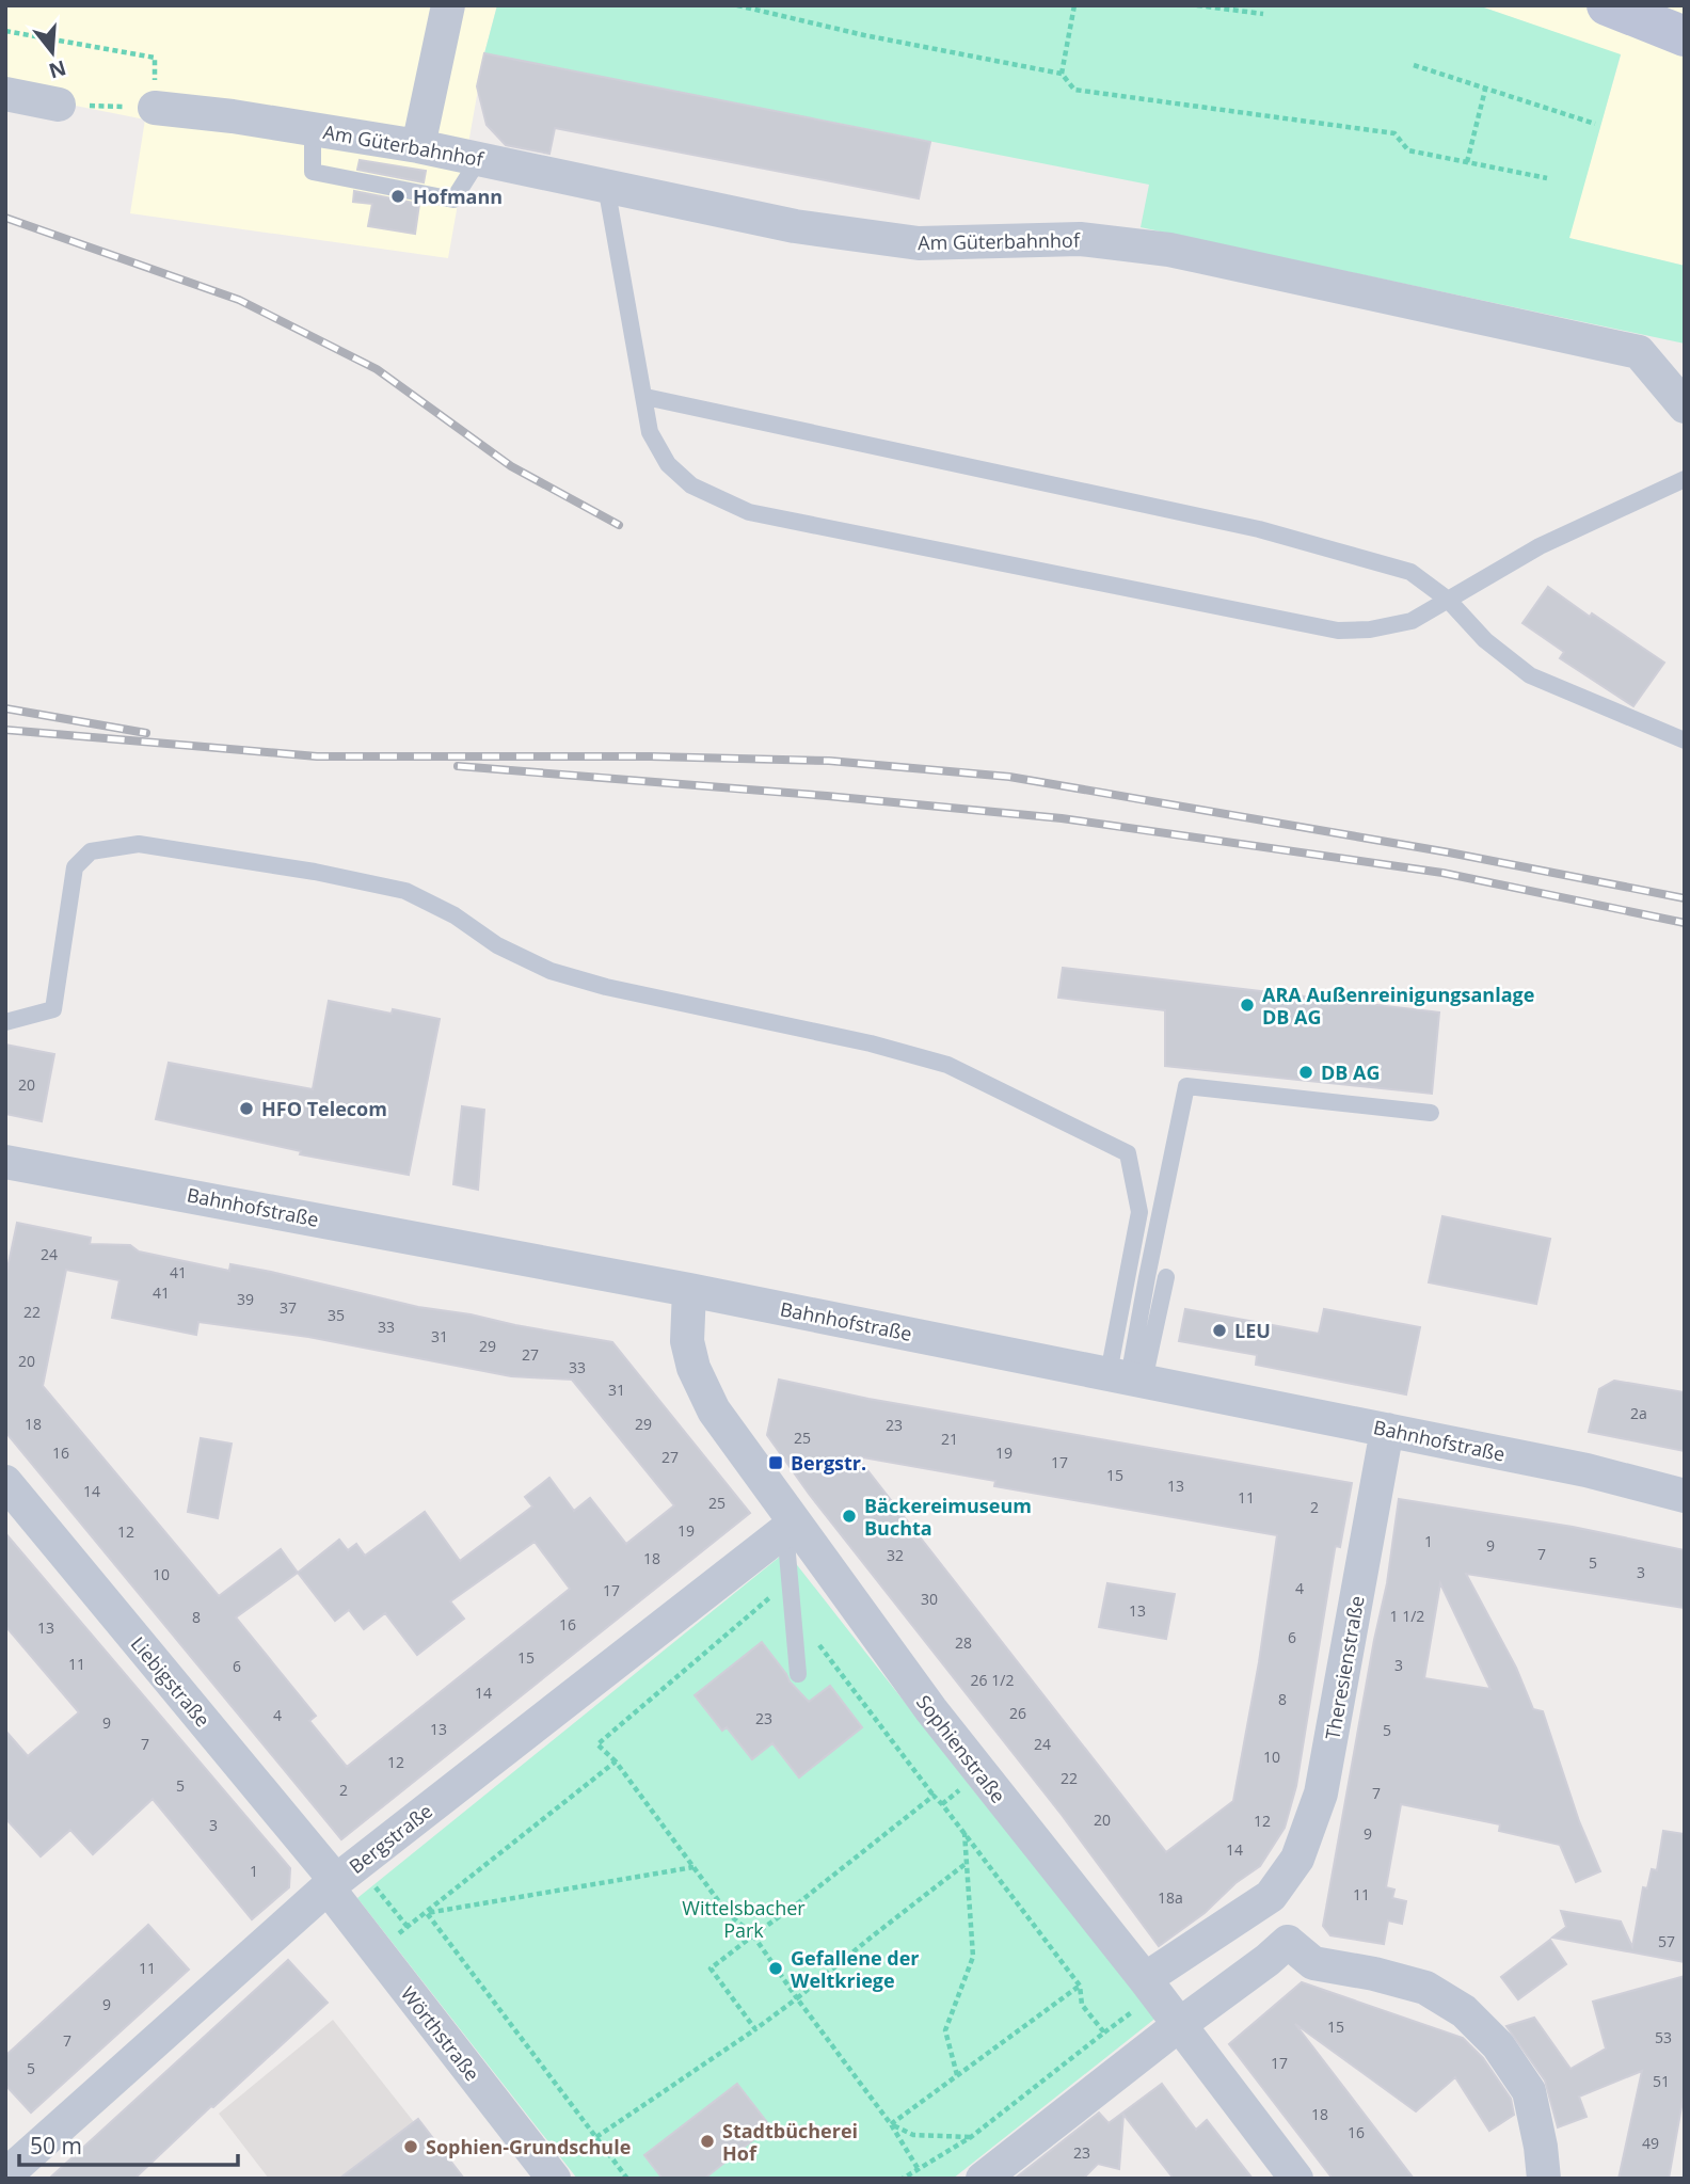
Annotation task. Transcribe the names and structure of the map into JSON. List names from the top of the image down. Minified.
{"streets":{"street":["Am Güterbahnhof","Bahnhofstraße","Theresienstraße","Liebigstraße","Sophienstraße","Bergstraße","Wörthstraße"]},"crossings":[["Bahnhofstraße","Theresienstraße"],["Bahnhofstraße","Sophienstraße"],["Theresienstraße","Sophienstraße"],["Liebigstraße","Bergstraße"],["Liebigstraße","Wörthstraße"],["Sophienstraße","Bergstraße"],["Bergstraße","Wörthstraße"]],"parks":["Wittelsbacher Park"],"places":{"other":["Hofmann","ARA Außenreinigungsanlage DB AG","DB AG","HFO Telecom","LEU","Bäckereimuseum Buchta","Gefallene der Weltkriege","Stadtbücherei Hof","Sophien-Grundschule"],"transit":["Bergstr."]},"house_numbers":["20","24","41","41","39","37","22","35","33","31","29","27","20","33","31","2a","18","29","23","25","21","16","19","27","17","15","13","14","11","25","2","19","12","1","9","7","32","18","5","3","10","4","17","30","13","1 1/2","8","16","13","6","28","15","11","3","6","26 1/2","14","8","26","4","23","9","13","5","7","24","10","12","22","5","2","7","20","12","3","9","14","1","11","18a","57","11","9","15","53","7","17","5","51","18","16","49","23"],"scale_bar":"50 m","north":"bottom"}
